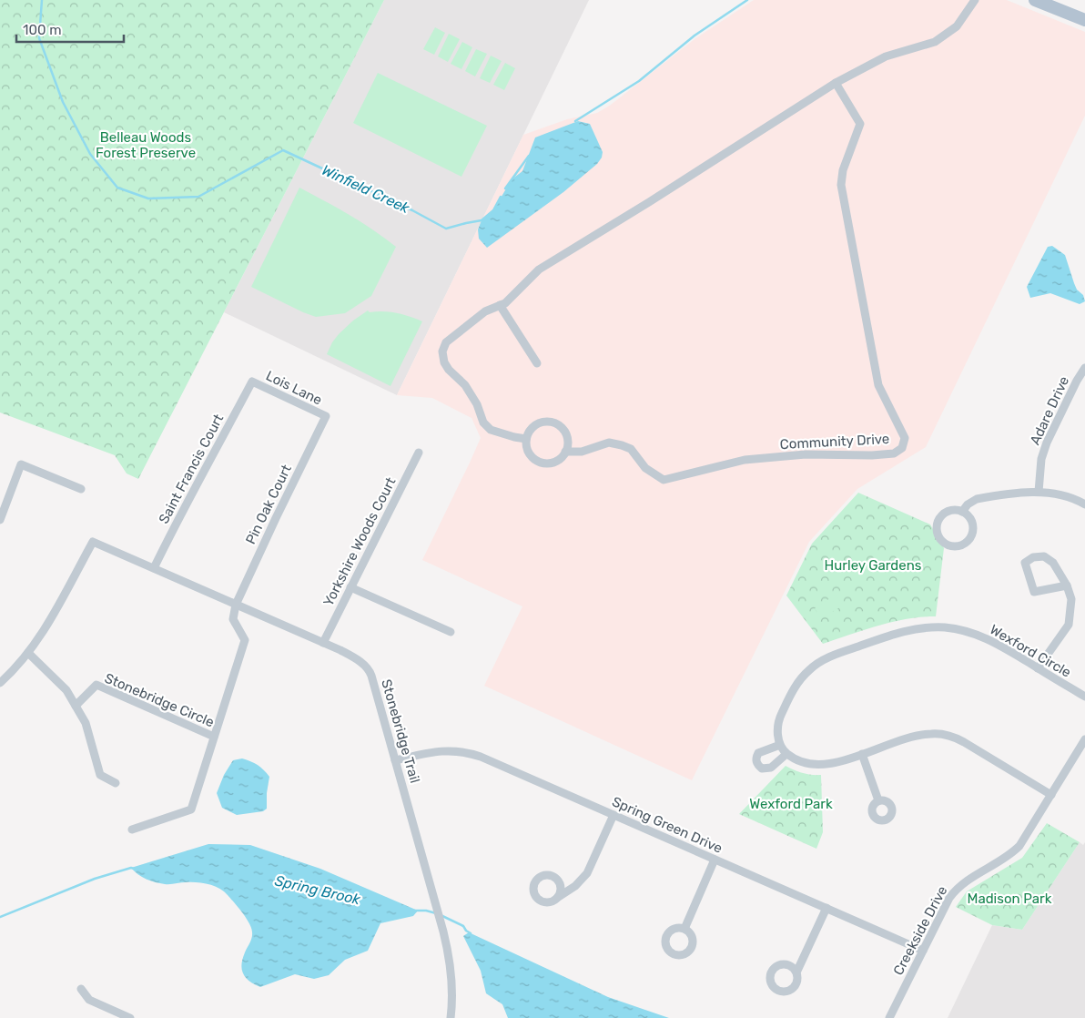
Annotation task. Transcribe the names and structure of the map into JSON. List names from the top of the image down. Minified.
{"streets":{"street":["Lois Lane","Adare Drive","Community Drive","Saint Francis Court","Pin Oak Court","Yorkshire Woods Court","Wexford Circle","Stonebridge Circle","Stonebridge Trail","Spring Green Drive","Creekside Drive"]},"crossings":[["Lois Lane","Saint Francis Court"],["Lois Lane","Pin Oak Court"],["Saint Francis Court","Stonebridge Trail"],["Pin Oak Court","Stonebridge Circle"],["Pin Oak Court","Stonebridge Trail"],["Yorkshire Woods Court","Stonebridge Trail"],["Stonebridge Circle","Stonebridge Trail"],["Stonebridge Trail","Spring Green Drive"],["Spring Green Drive","Creekside Drive"]],"water":["Winfield Creek","Spring Brook"],"parks":["Belleau Woods Forest Preserve","Hurley Gardens","Wexford Park","Madison Park"],"scale_bar":"100 m"}
